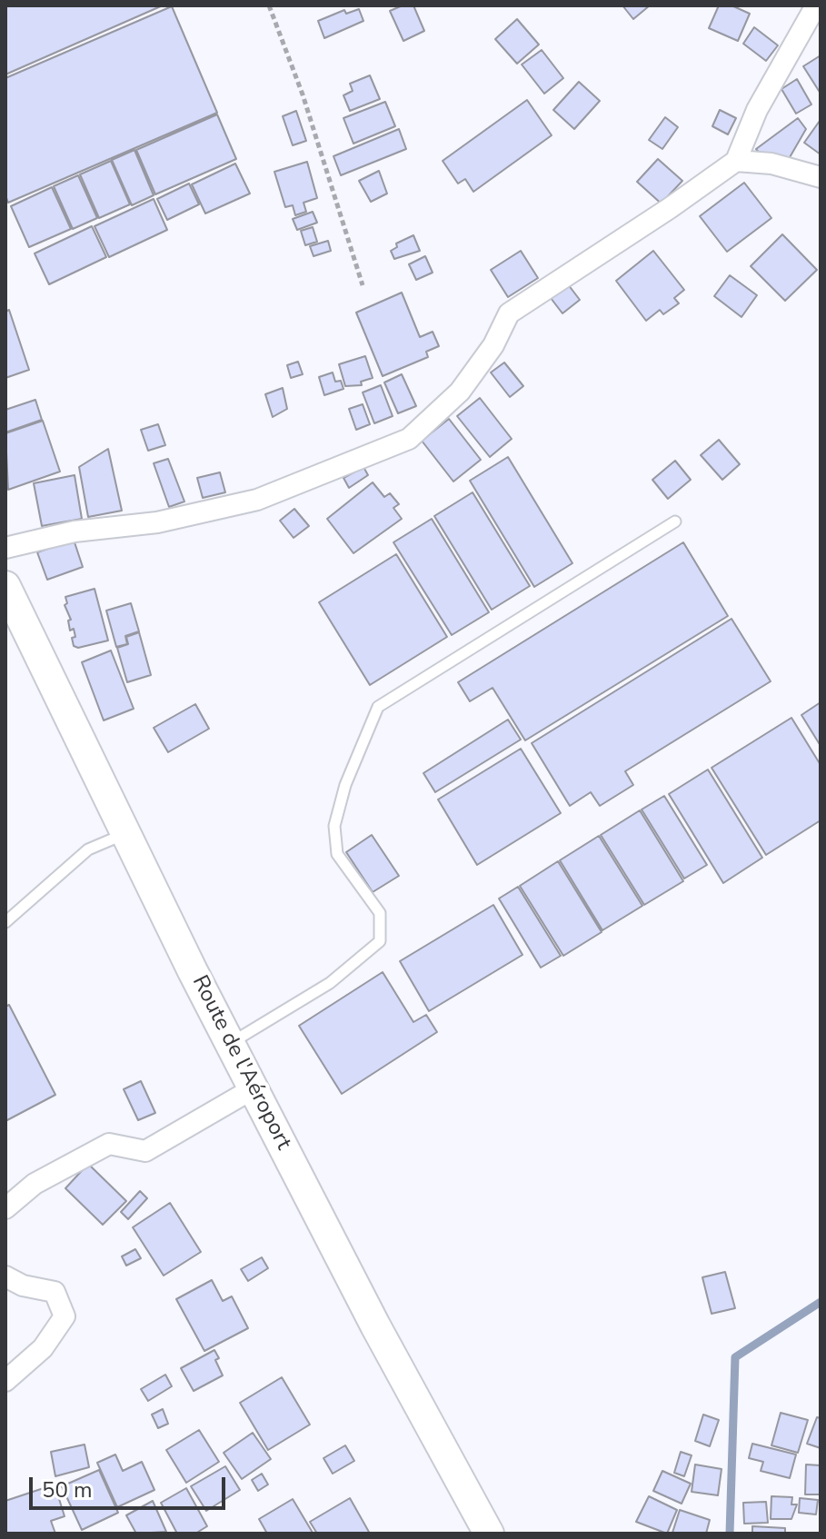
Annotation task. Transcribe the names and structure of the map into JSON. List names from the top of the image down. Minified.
{"streets":{"main road":["Route de l'Aéroport"]},"scale_bar":"50 m"}
